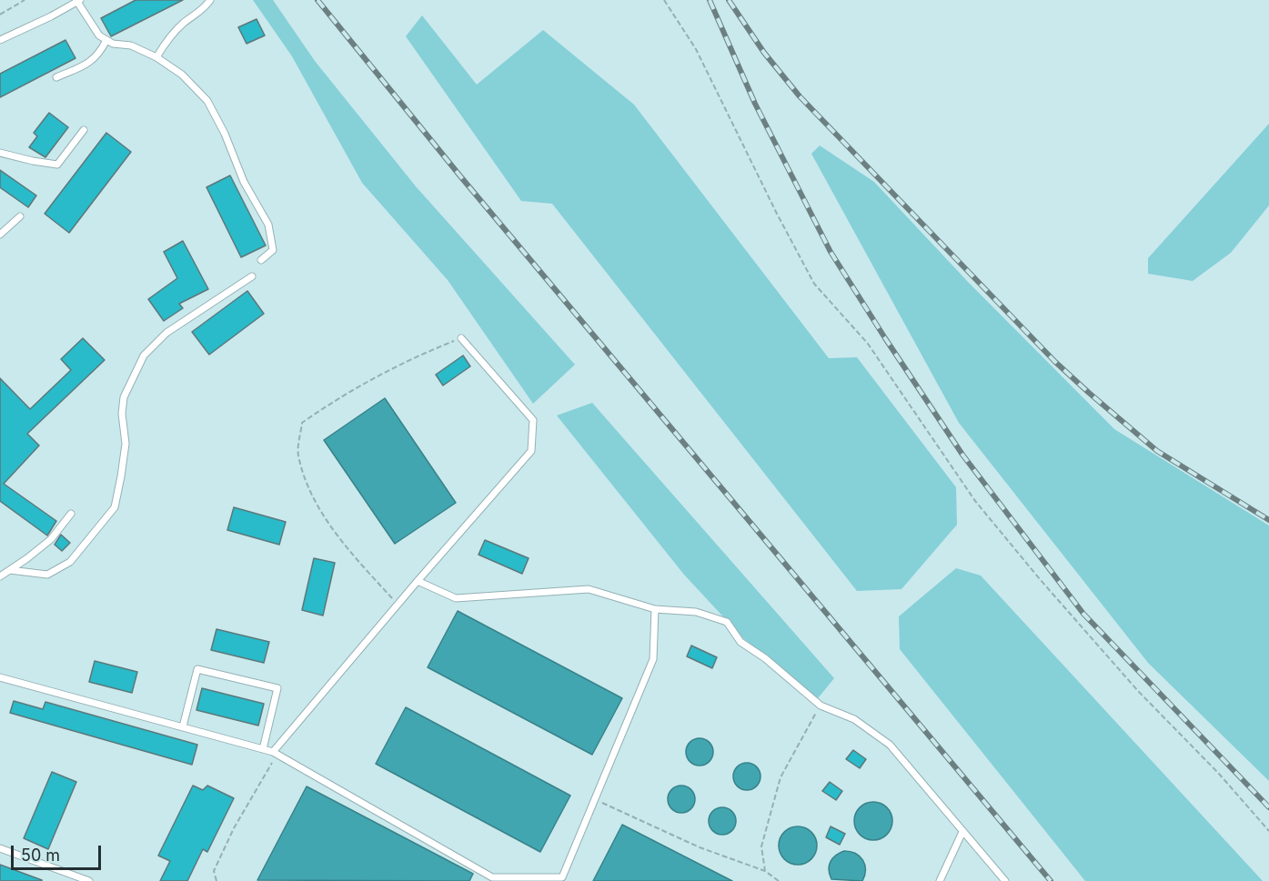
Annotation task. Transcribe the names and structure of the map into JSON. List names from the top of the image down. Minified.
{"scale_bar":"50 m"}
